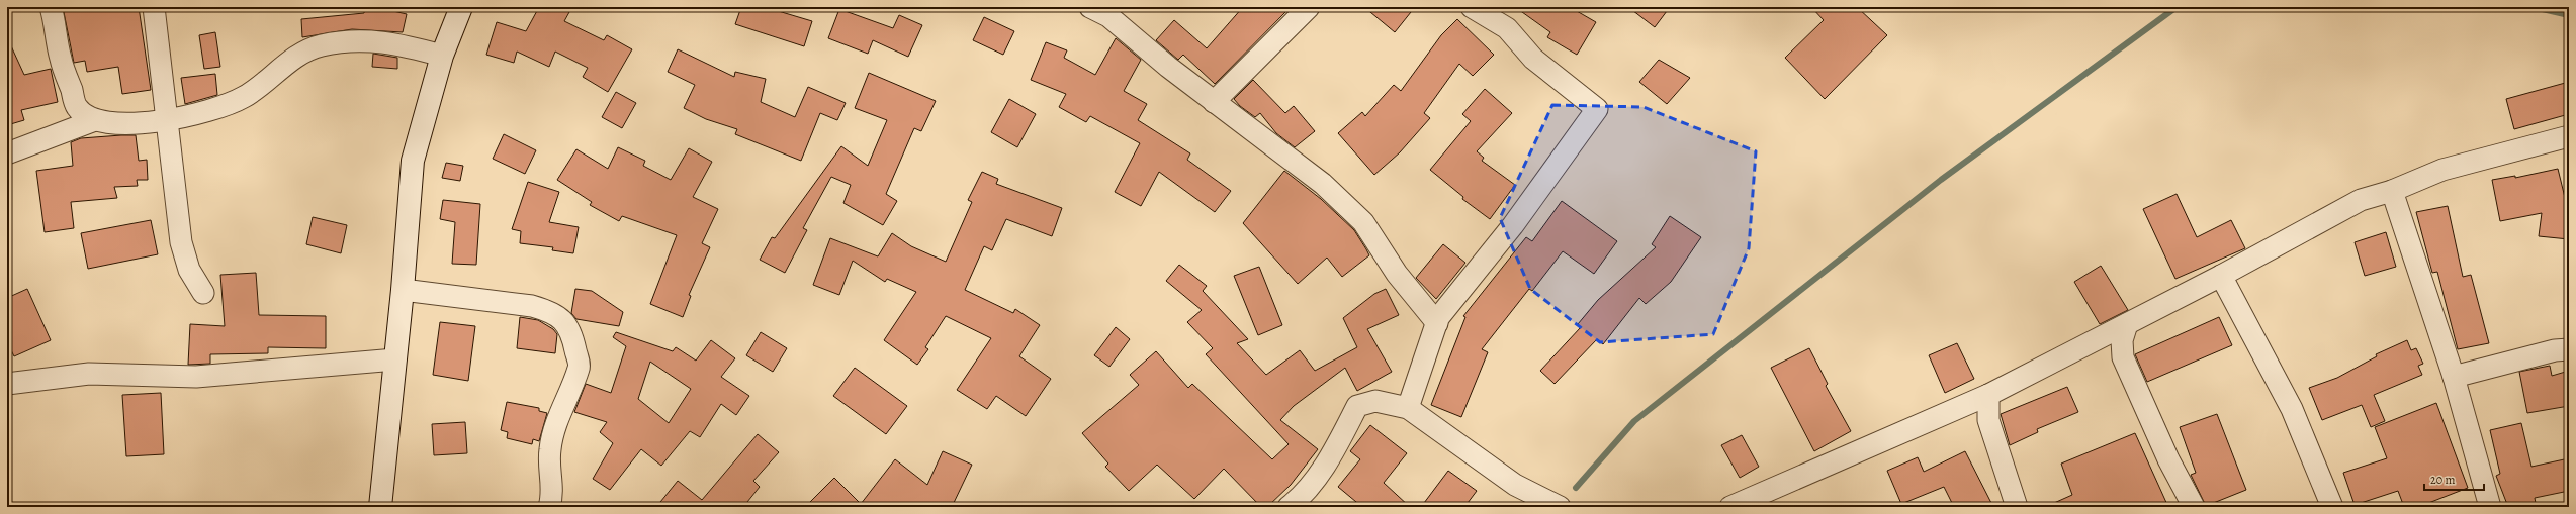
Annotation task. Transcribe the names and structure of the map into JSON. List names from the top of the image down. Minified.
{"scale_bar":"20 m"}
